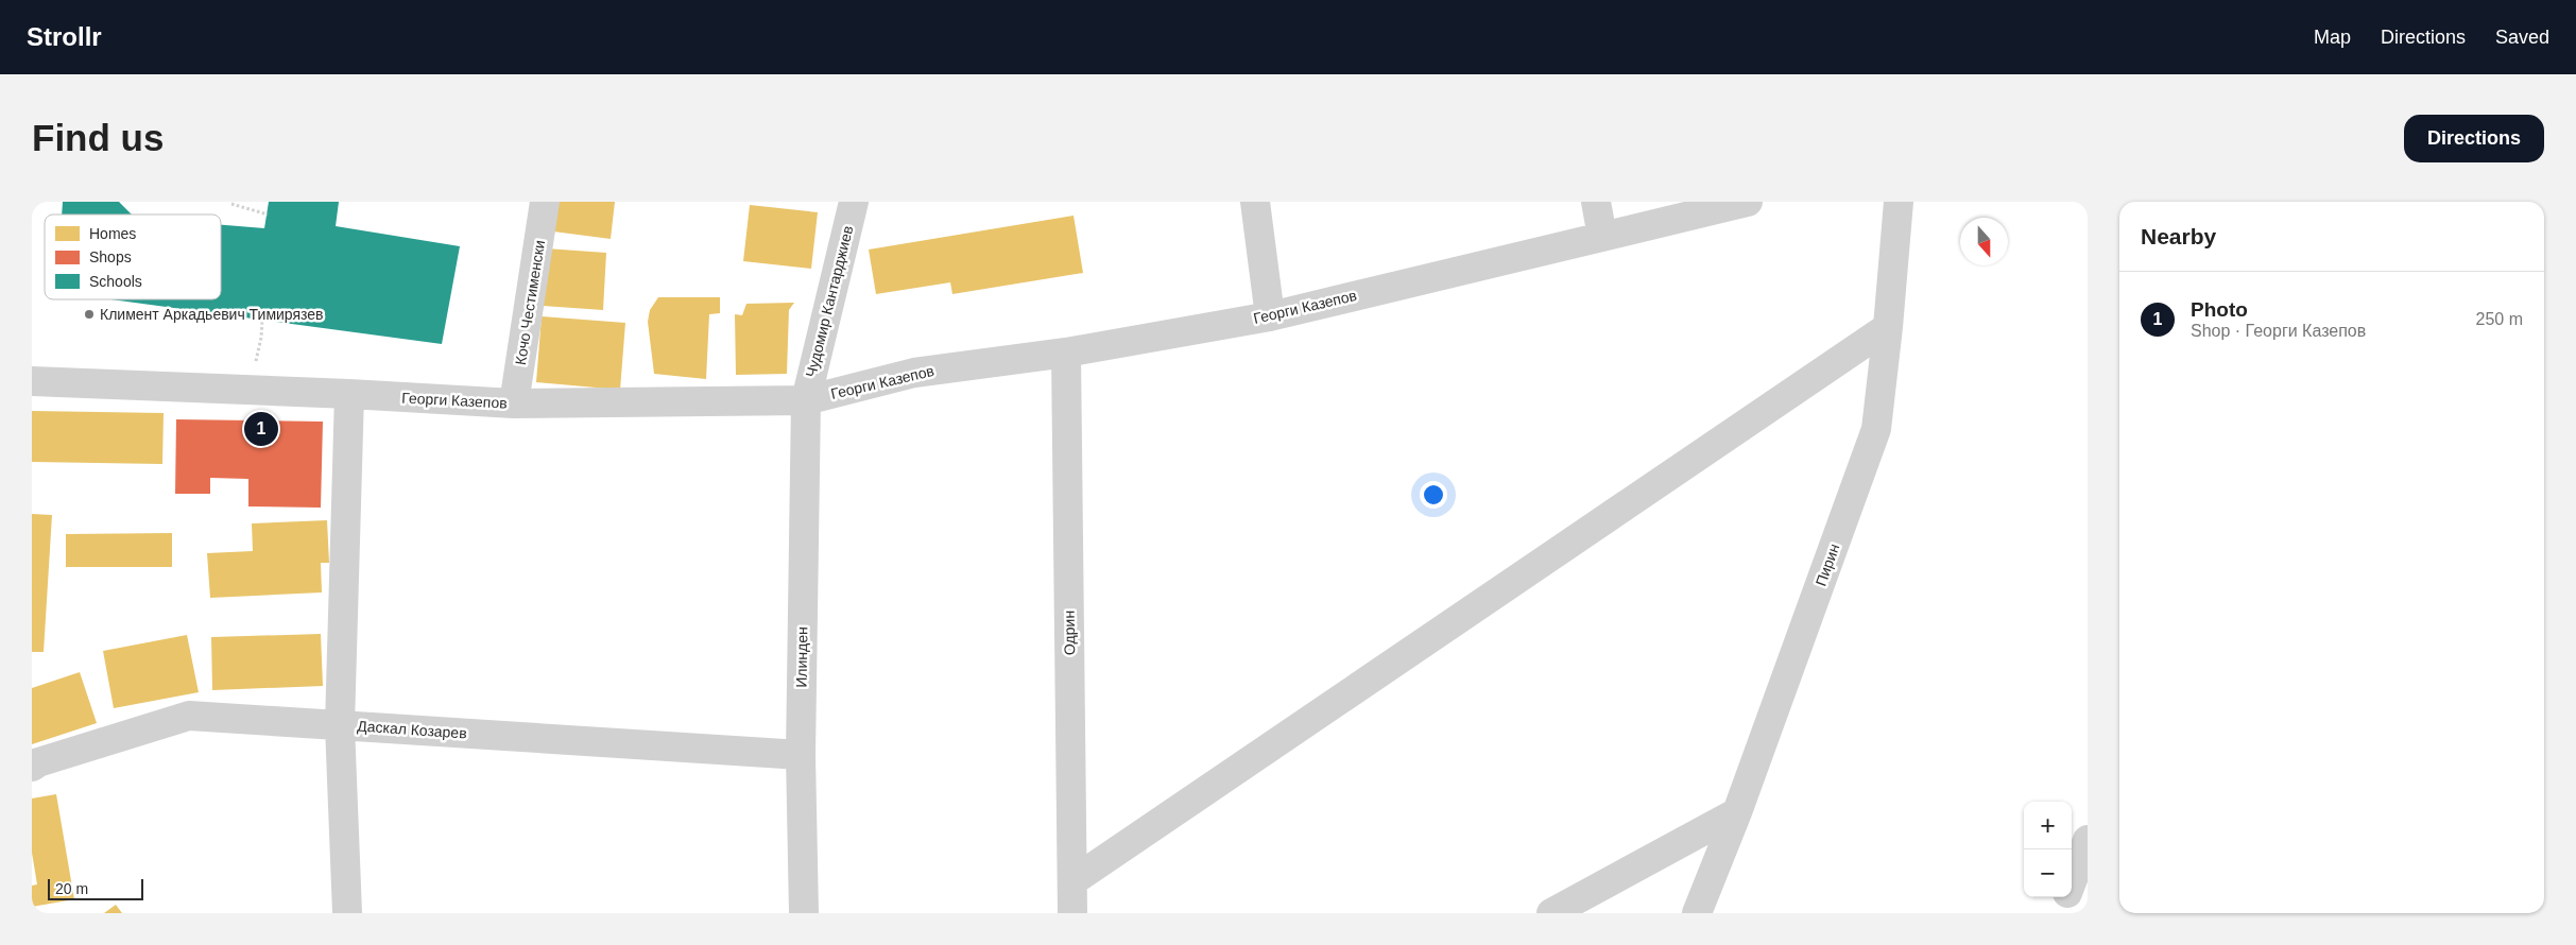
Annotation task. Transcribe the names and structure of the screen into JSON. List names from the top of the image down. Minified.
{"streets":{"street":["Чудомир Кантарджиев","Кочо Честименски","Георги Казепов","Пирин","Одрин","Илинден","Даскал Козарев"]},"crossings":[["Чудомир Кантарджиев","Георги Казепов"],["Чудомир Кантарджиев","Илинден"],["Кочо Честименски","Георги Казепов"],["Георги Казепов","Одрин"],["Георги Казепов","Илинден"],["Илинден","Даскал Козарев"]],"places":["Климент Аркадьевич Тимирязев"],"legend":["Homes","Shops","Schools"],"scale_bar":"20 m","north":"bottom","page":{"header":"Strollr","nav":["Map","Directions","Saved"],"buttons":"Directions","title":"Find us","heading":"Nearby","list":[{"mark":"1","name":"Photo","note":"Shop · Георги Казепов","value":"250 m"}],"pins":"1","map_buttons":["+","−"],"scale":"20 m"}}
